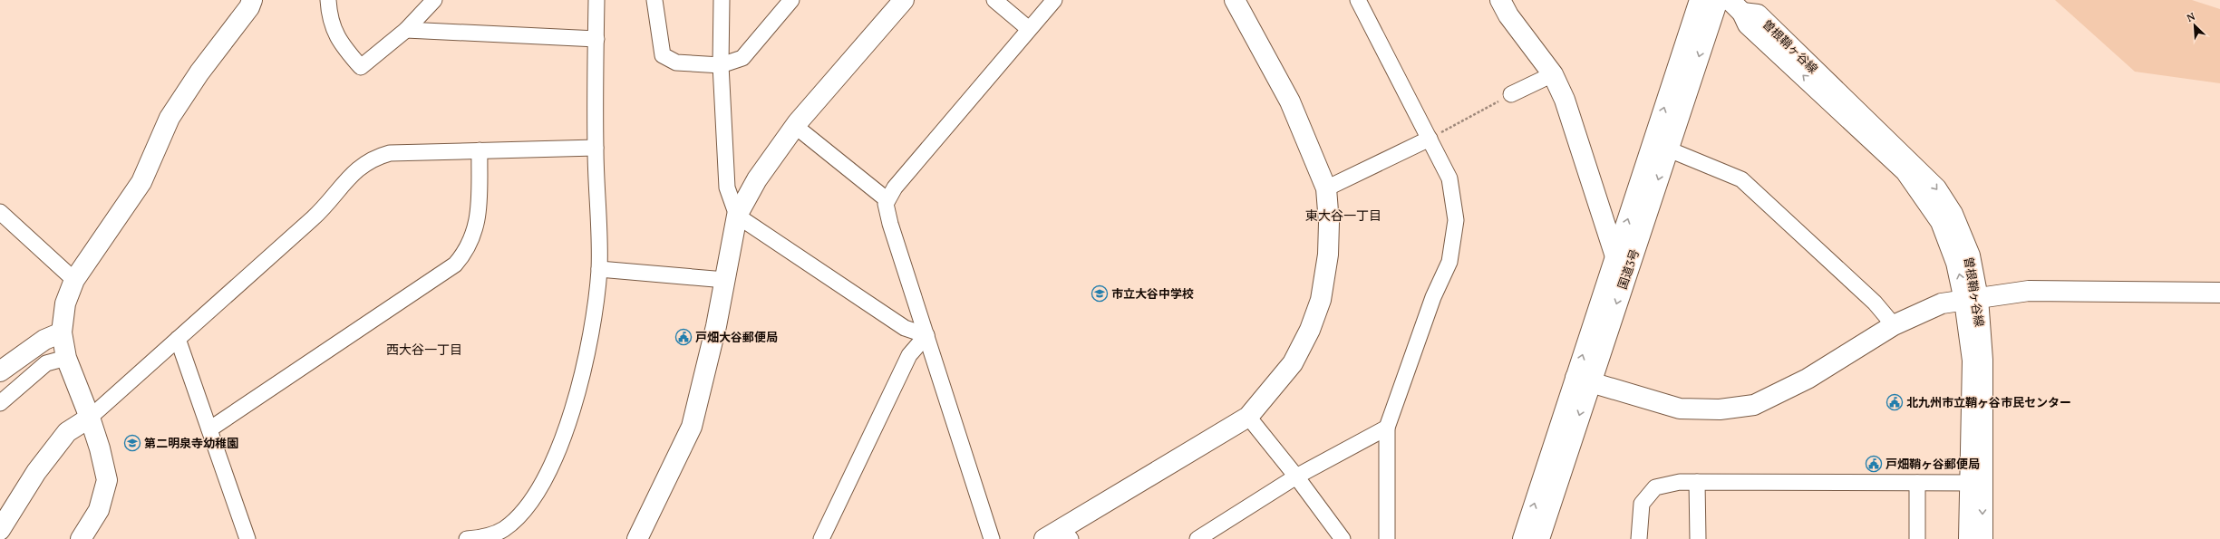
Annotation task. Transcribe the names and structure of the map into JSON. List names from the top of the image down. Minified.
{"streets":{"main road":["曽根鞘ヶ谷線","国道3号"]},"districts":["東大谷一丁目","西大谷一丁目"],"places":{"school or university":["市立大谷中学校","第二明泉寺幼稚園"],"public building":["戸畑大谷郵便局","北九州市立鞘ヶ谷市民センター","戸畑鞘ヶ谷郵便局"]},"north":"top left"}
